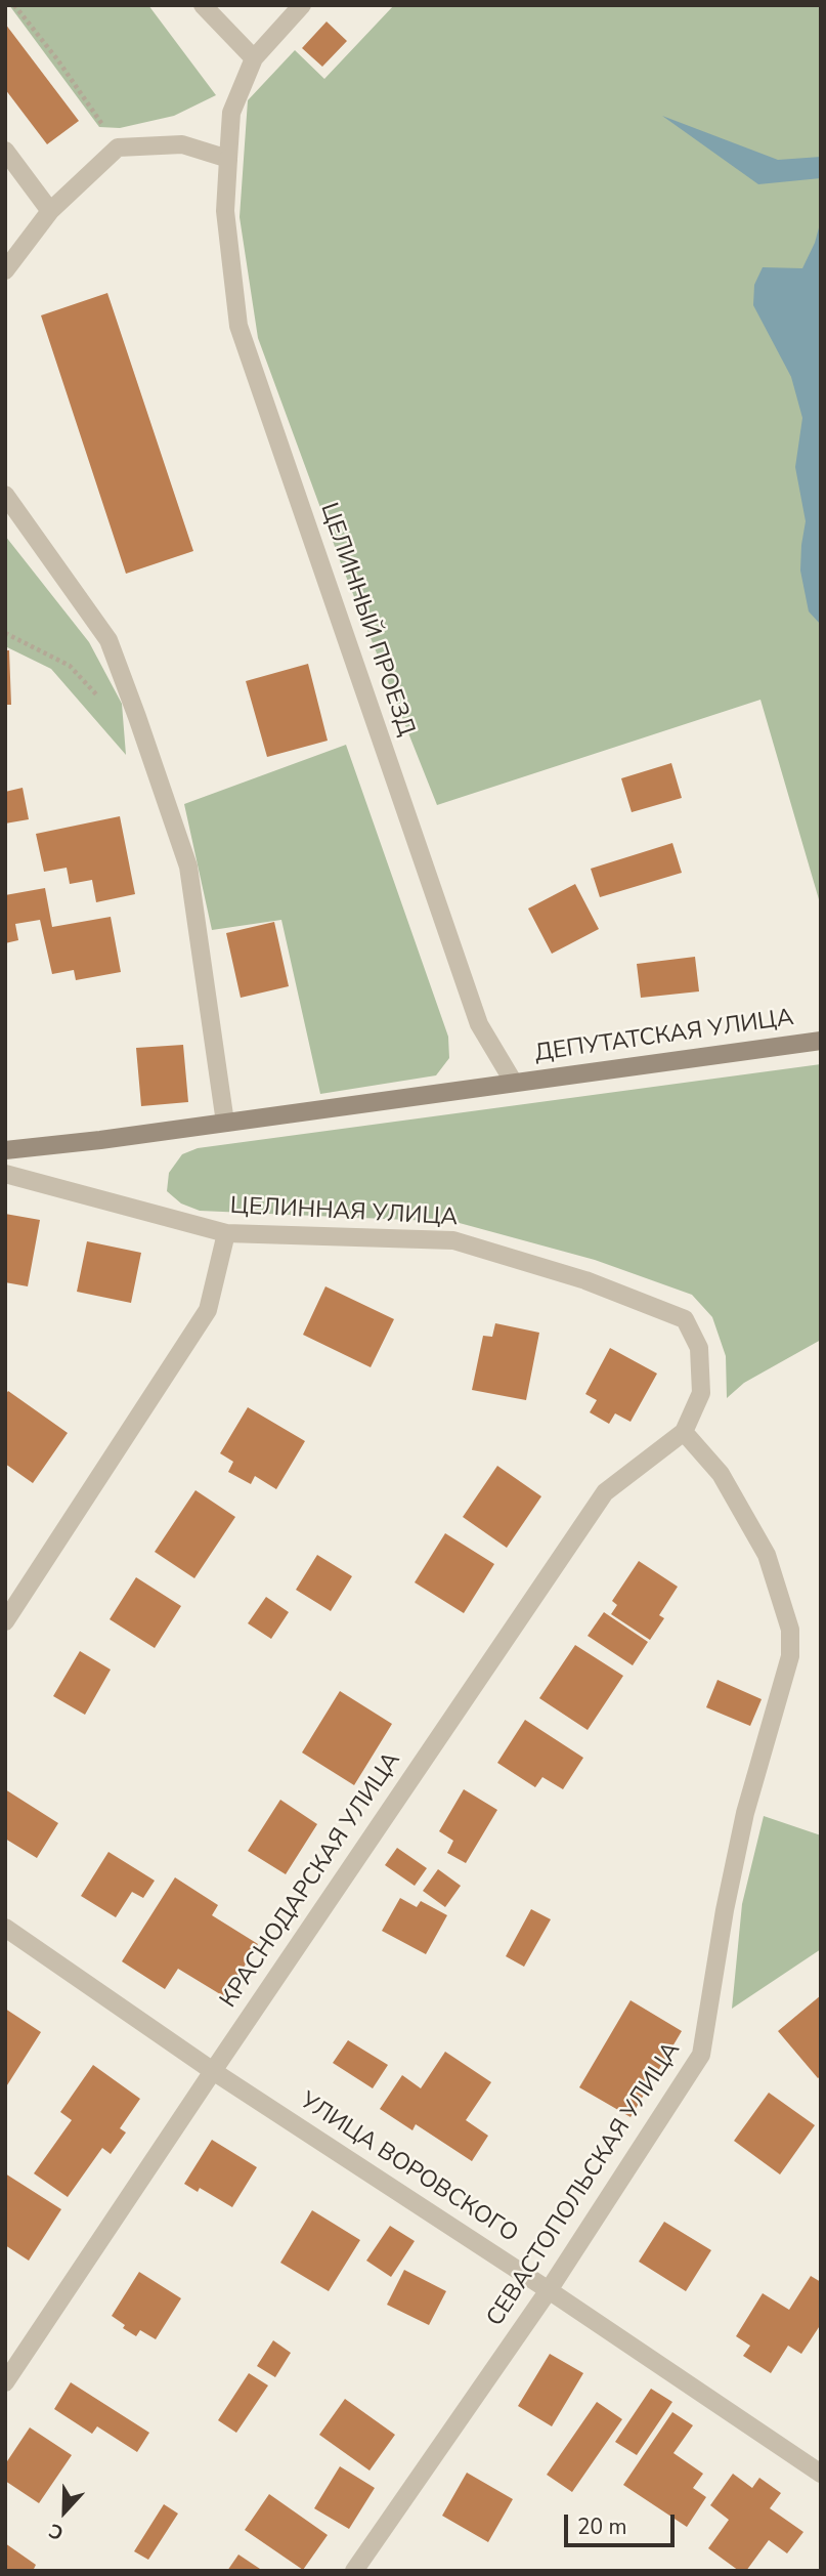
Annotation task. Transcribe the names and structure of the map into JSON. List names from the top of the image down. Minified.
{"streets":{"street":["ЦЕЛИННЫЙ ПРОЕЗД","ДЕПУТАТСКАЯ УЛИЦА","ЦЕЛИННАЯ УЛИЦА","КРАСНОДАРСКАЯ УЛИЦА","УЛИЦА ВОРОВСКОГО","СЕВАСТОПОЛЬСКАЯ УЛИЦА"]},"crossings":[["ЦЕЛИННЫЙ ПРОЕЗД","ДЕПУТАТСКАЯ УЛИЦА"],["ЦЕЛИННАЯ УЛИЦА","КРАСНОДАРСКАЯ УЛИЦА"],["ЦЕЛИННАЯ УЛИЦА","СЕВАСТОПОЛЬСКАЯ УЛИЦА"],["КРАСНОДАРСКАЯ УЛИЦА","УЛИЦА ВОРОВСКОГО"],["КРАСНОДАРСКАЯ УЛИЦА","СЕВАСТОПОЛЬСКАЯ УЛИЦА"],["УЛИЦА ВОРОВСКОГО","СЕВАСТОПОЛЬСКАЯ УЛИЦА"]],"scale_bar":"20 m","north":"bottom"}
